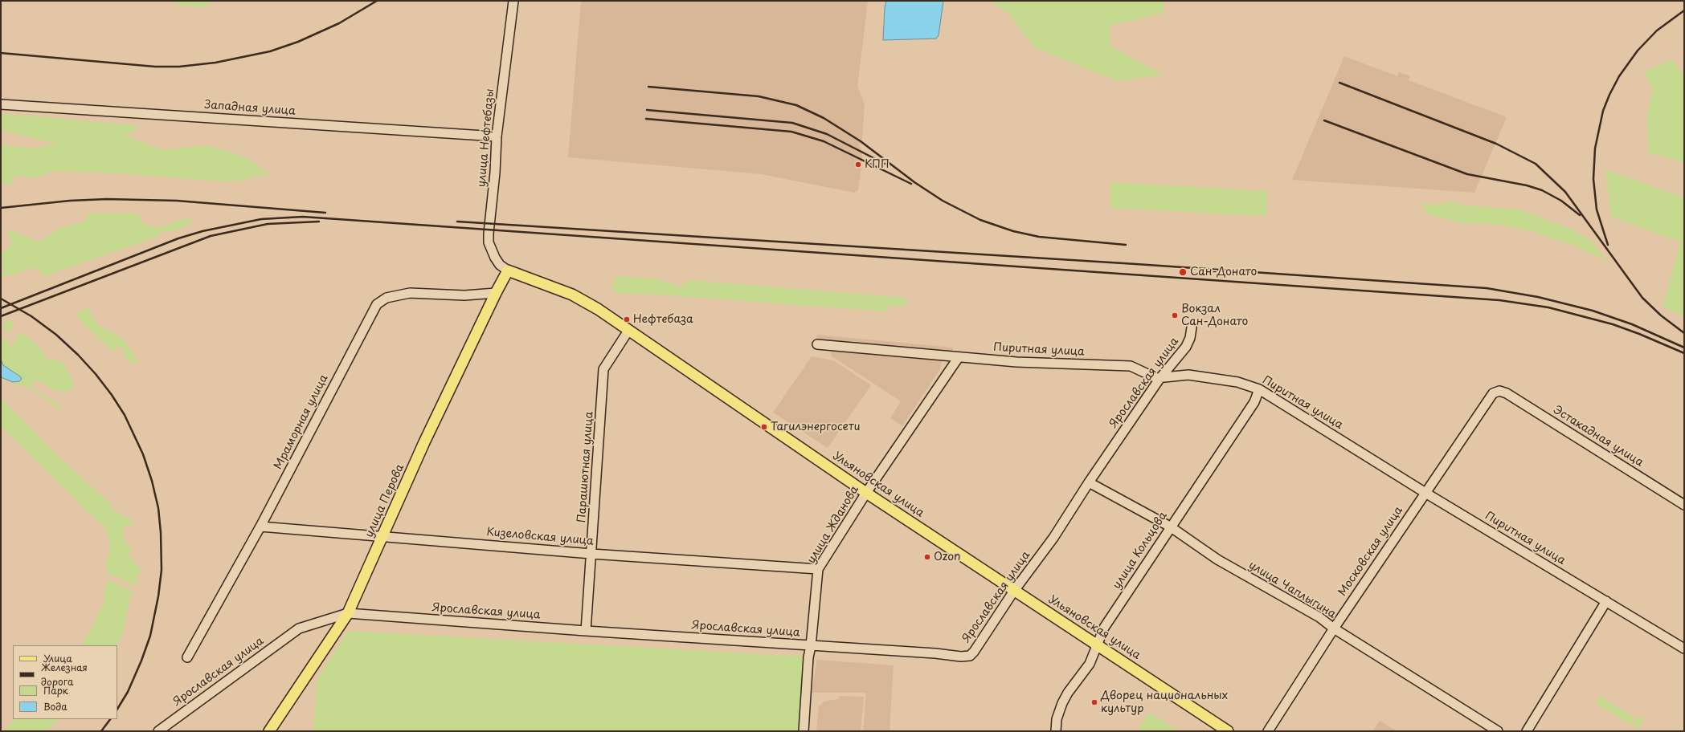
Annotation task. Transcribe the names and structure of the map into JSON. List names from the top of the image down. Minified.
{"streets":{"main road":["Ульяновская улица","улица Перова"],"street":["Западная улица","улица Нефтебазы","Пиритная улица","Ярославская улица","Мраморная улица","Эстакадная улица","Парашютная улица","улица Жданова","Кизеловская улица","улица Кольцова","Московская улица","улица Чаплыгина"]},"crossings":[["Западная улица","улица Нефтебазы"],["улица Нефтебазы","Ульяновская улица"],["улица Нефтебазы","улица Перова"],["Пиритная улица","Ярославская улица"],["Пиритная улица","улица Жданова"],["Пиритная улица","улица Кольцова"],["Пиритная улица","Московская улица"],["Ярославская улица","Парашютная улица"],["Ярославская улица","Ульяновская улица"],["Ярославская улица","улица Перова"],["Ярославская улица","улица Жданова"],["Ярославская улица","улица Чаплыгина"],["Мраморная улица","улица Перова"],["Мраморная улица","Кизеловская улица"],["Эстакадная улица","Московская улица"],["Парашютная улица","Ульяновская улица"],["Парашютная улица","Кизеловская улица"],["Ульяновская улица","улица Перова"],["Ульяновская улица","улица Жданова"],["Ульяновская улица","улица Кольцова"],["улица Перова","Кизеловская улица"],["улица Жданова","Кизеловская улица"],["улица Кольцова","улица Чаплыгина"],["Московская улица","улица Чаплыгина"]],"places":["КПП","Сан-Донато","Вокзал Сан-Донато","Нефтебаза","Тагилэнергосети","Ozon","Дворец национальных культур"],"legend":["Улица","Железная дорога","Парк","Вода"]}
